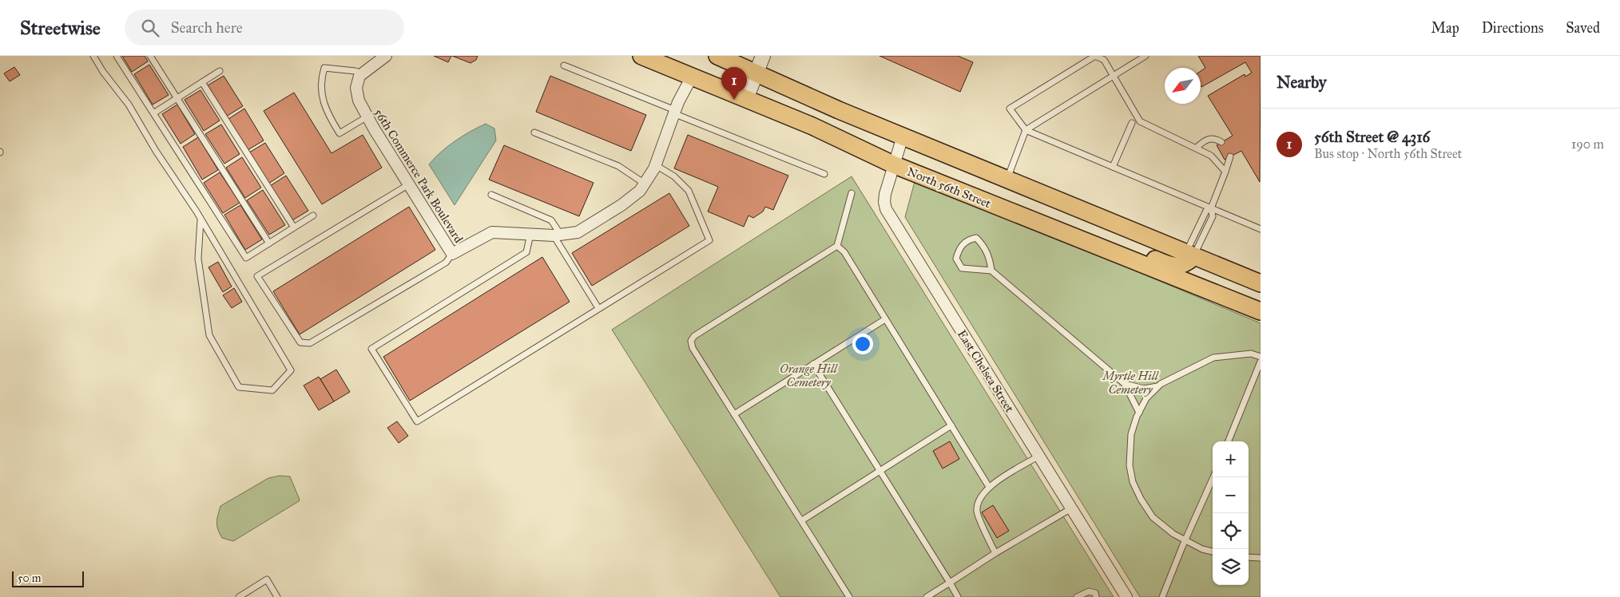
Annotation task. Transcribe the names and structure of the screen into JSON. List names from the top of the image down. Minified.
{"streets":{"main road":["North 56th Street"],"street":["56th Commerce Park Boulevard","East Chelsea Street"]},"crossings":[["56th Commerce Park Boulevard","North 56th Street"],["North 56th Street","East Chelsea Street"]],"parks":["Orange Hill Cemetery","Myrtle Hill Cemetery"],"scale_bar":"50 m","north":"bottom left","page":{"header":"Streetwise","search":"Search here","nav":["Map","Directions","Saved"],"heading":"Nearby","pins":"1","list":[{"mark":"1","name":"56th Street @ 4316","note":"Bus stop · North 56th Street","value":"190 m"}],"map_buttons":["+","−"],"scale":"50 m"}}
